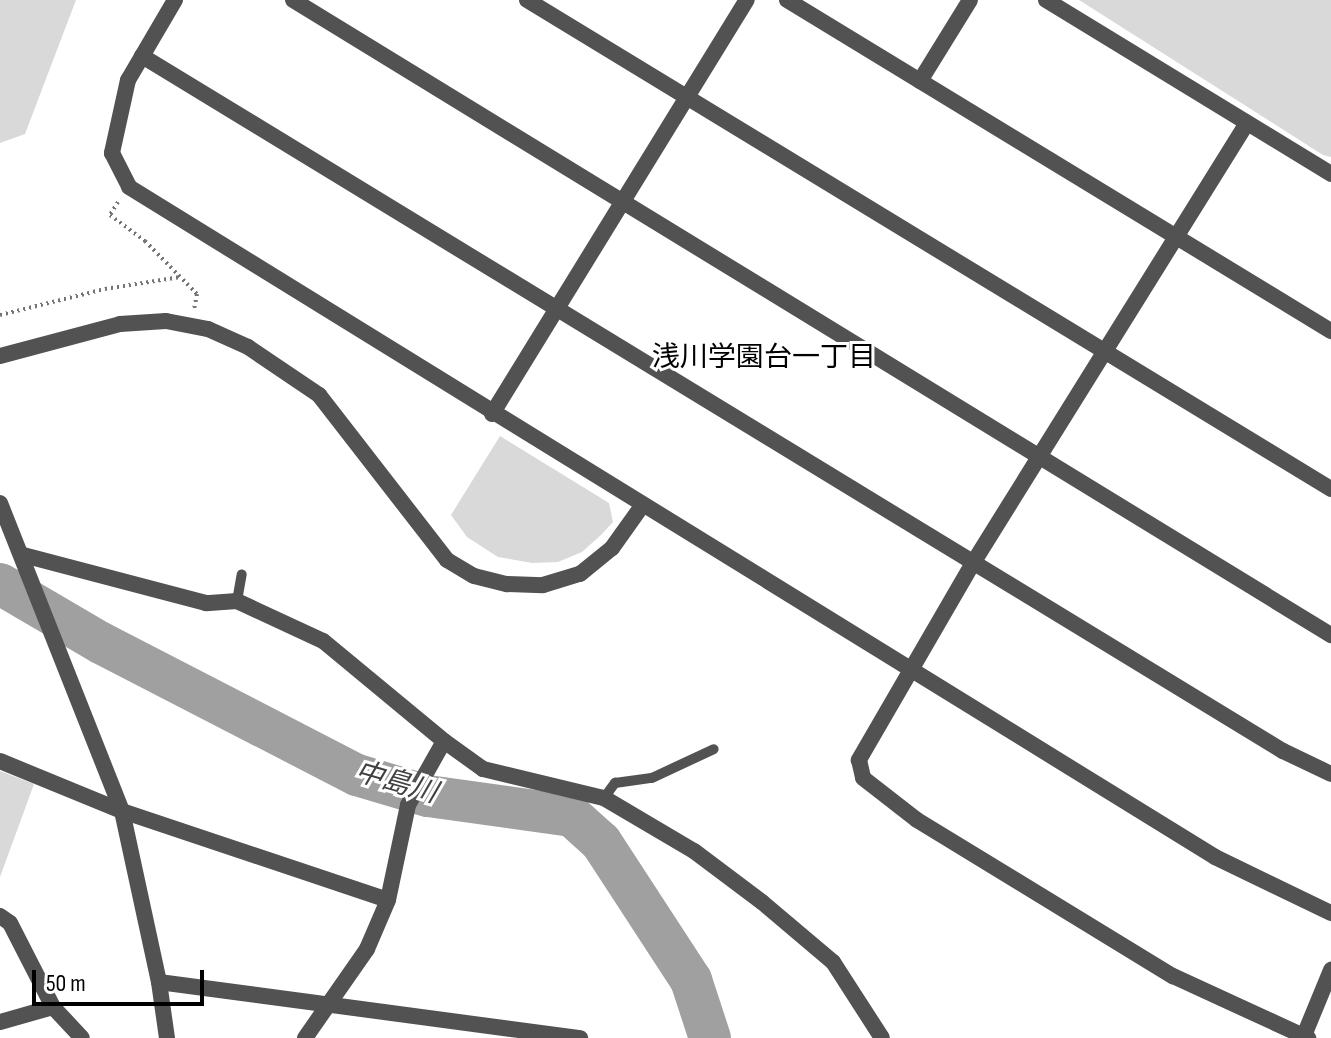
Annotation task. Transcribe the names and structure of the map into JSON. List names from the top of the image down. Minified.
{"districts":["浅川学園台一丁目"],"water":["中島川"],"scale_bar":"50 m"}
